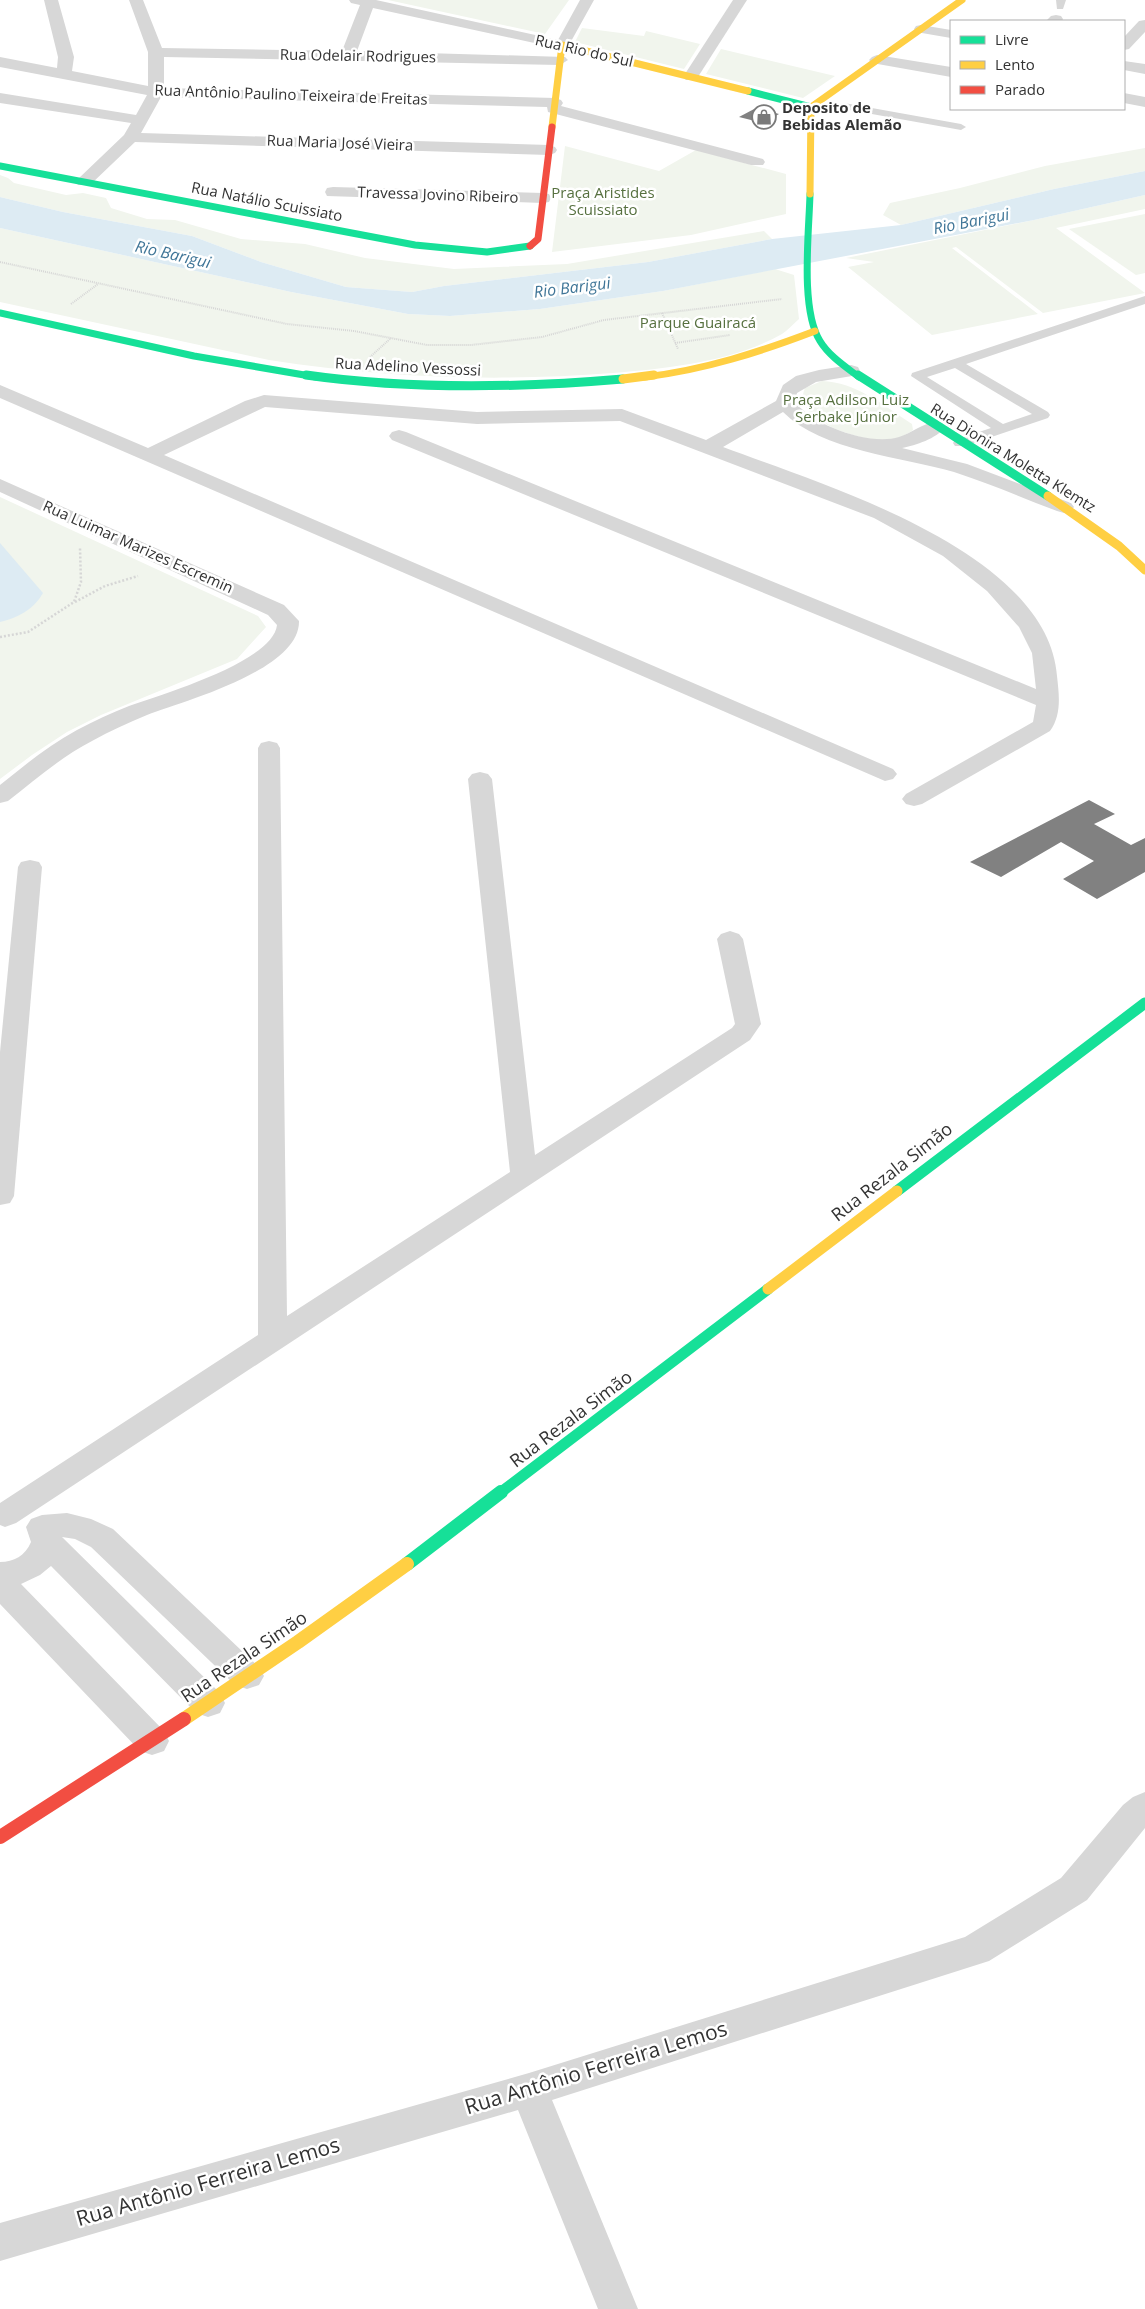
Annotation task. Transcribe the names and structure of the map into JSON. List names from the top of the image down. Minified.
{"streets":{"main road":["Rua Rio do Sul","Rua Natálio Scuissiato","Rua Adelino Vessossi","Rua Dionira Moletta Klemtz","Rua Rezala Simão"],"street":["Rua Odelair Rodrigues","Rua Antônio Paulino Teixeira de Freitas","Rua Maria José Vieira","Travessa Jovino Ribeiro","Rua Luimar Marizes Escremin","Rua Antônio Ferreira Lemos"]},"crossings":[["Rua Rio do Sul","Rua Odelair Rodrigues"],["Rua Rio do Sul","Rua Dionira Moletta Klemtz"],["Travessa Jovino Ribeiro","Rua Natálio Scuissiato"],["Rua Adelino Vessossi","Rua Dionira Moletta Klemtz"]],"water":["Rio Barigui"],"parks":["Praça Aristides Scuissiato","Parque Guairacá","Praça Adilson Luiz Serbake Júnior"],"places":{"shop":["Deposito de Bebidas Alemão"]},"legend":["Livre","Lento","Parado"]}
